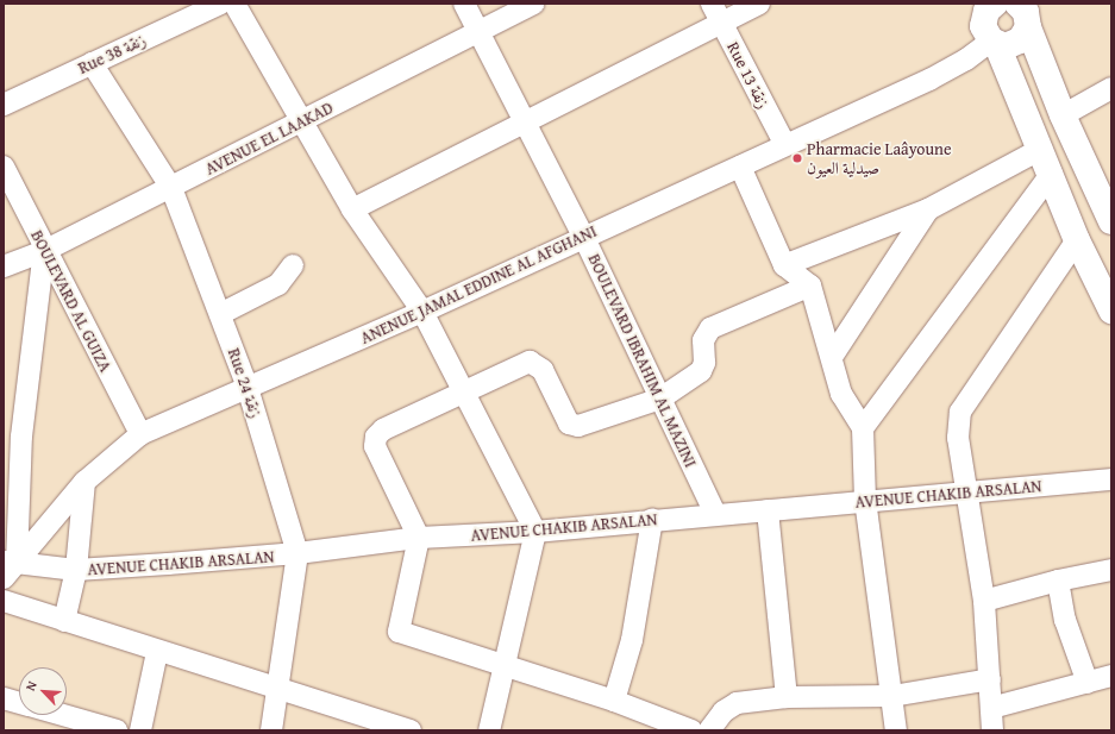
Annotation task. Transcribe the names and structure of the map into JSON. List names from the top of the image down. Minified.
{"streets":{"street":["Rue 38 زنقة","Rue 13 زنقة","AVENUE EL LAAKAD","ANENUE JAMAL EDDINE AL AFGHANI","BOULEVARD AL GUIZA","BOULEVARD IBRAHIM AL MAZINI","Rue 24 زنقة","AVENUE CHAKIB ARSALAN"]},"crossings":[["Rue 38 زنقة","Rue 24 زنقة"],["Rue 13 زنقة","ANENUE JAMAL EDDINE AL AFGHANI"],["AVENUE EL LAAKAD","BOULEVARD AL GUIZA"],["AVENUE EL LAAKAD","BOULEVARD IBRAHIM AL MAZINI"],["AVENUE EL LAAKAD","Rue 24 زنقة"],["ANENUE JAMAL EDDINE AL AFGHANI","BOULEVARD AL GUIZA"],["ANENUE JAMAL EDDINE AL AFGHANI","BOULEVARD IBRAHIM AL MAZINI"],["ANENUE JAMAL EDDINE AL AFGHANI","Rue 24 زنقة"],["ANENUE JAMAL EDDINE AL AFGHANI","AVENUE CHAKIB ARSALAN"],["BOULEVARD IBRAHIM AL MAZINI","AVENUE CHAKIB ARSALAN"],["Rue 24 زنقة","AVENUE CHAKIB ARSALAN"]],"places":["Pharmacie Laâyoune صيدلية العيون"],"north":"top left"}
